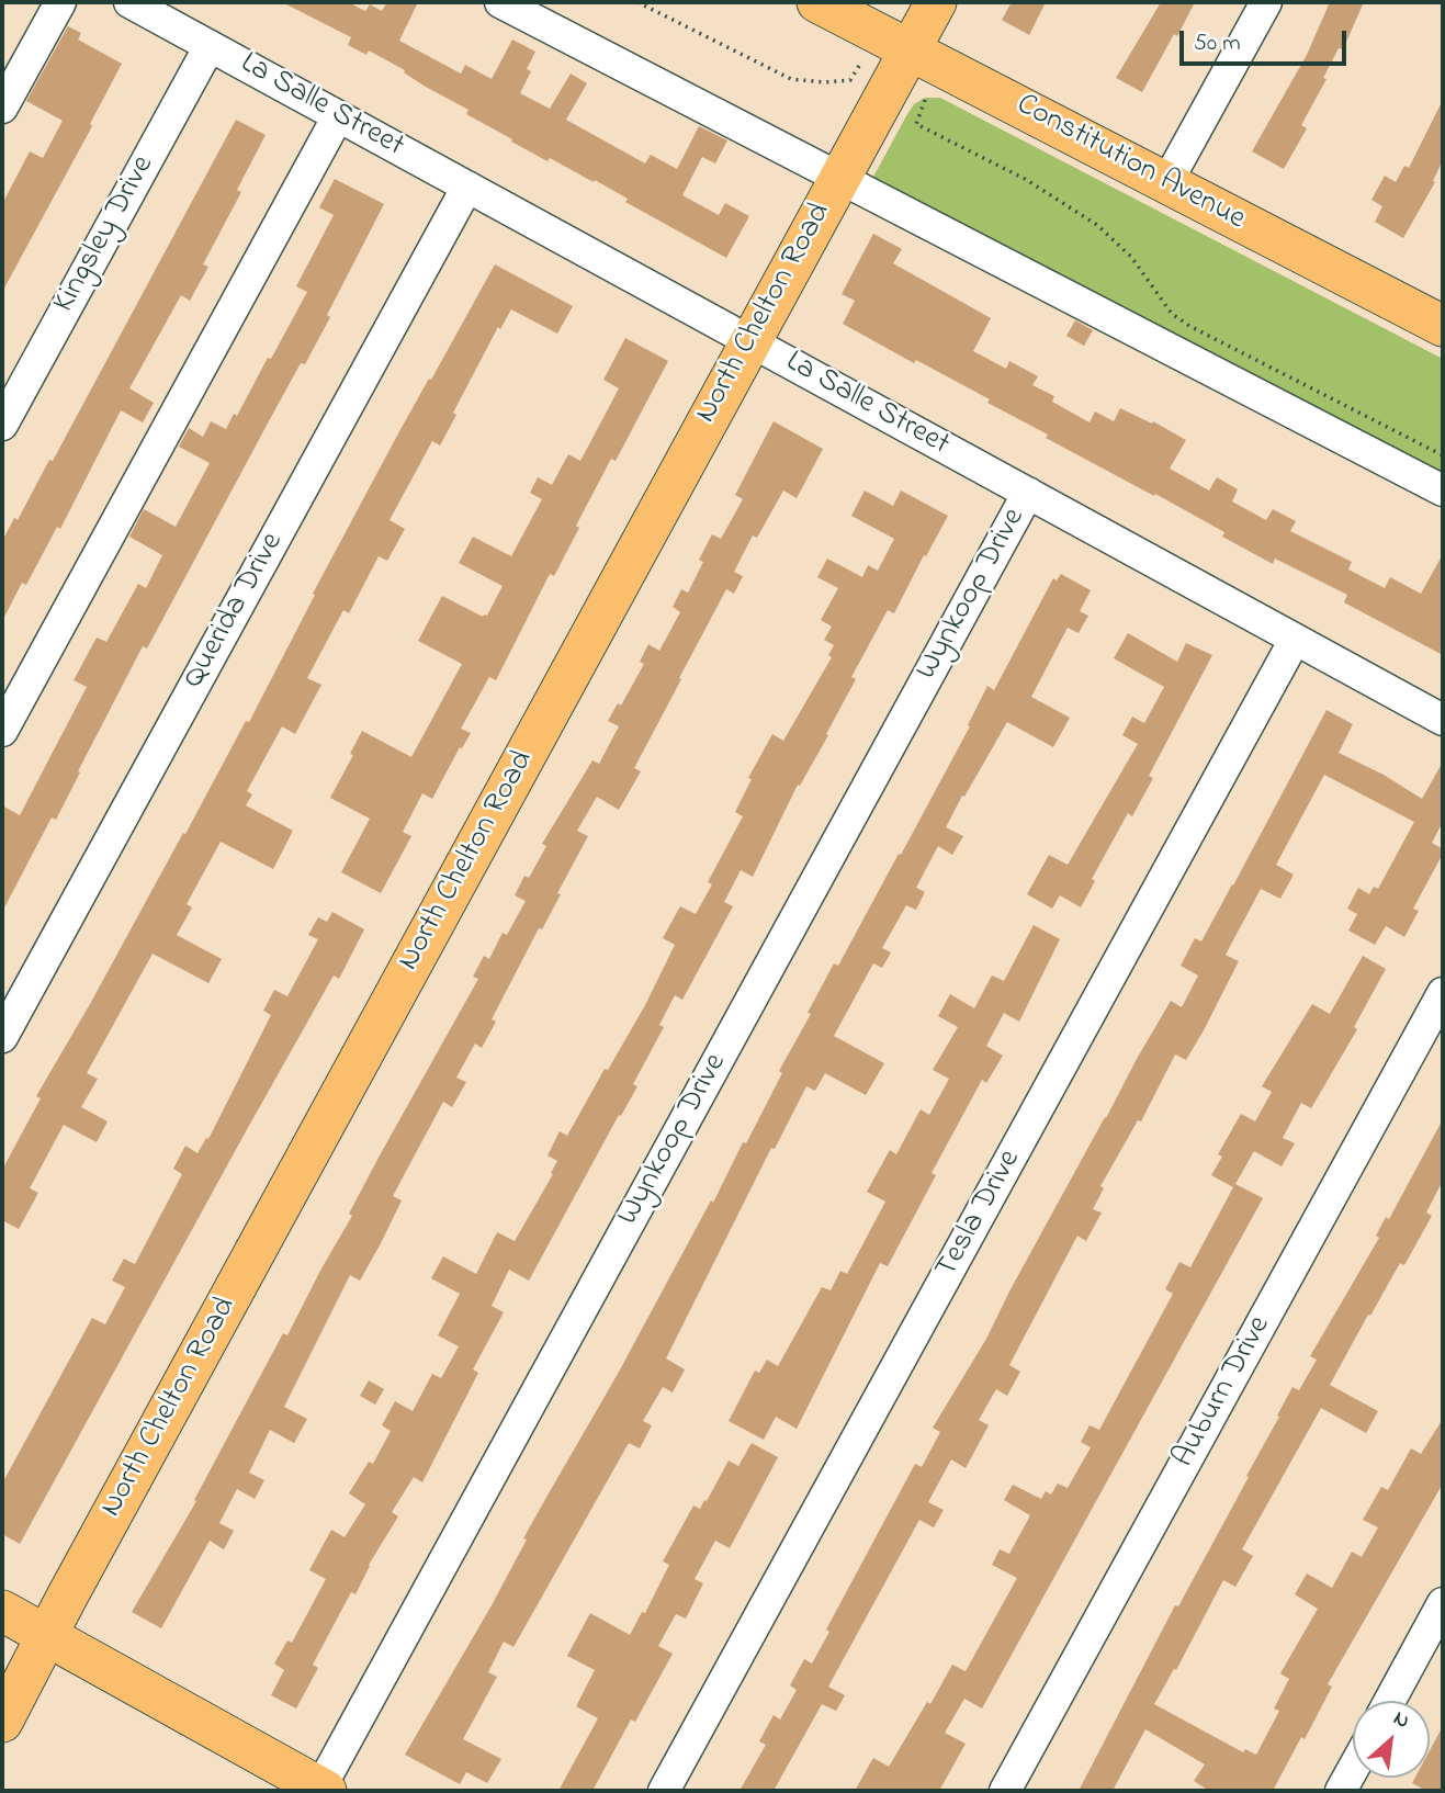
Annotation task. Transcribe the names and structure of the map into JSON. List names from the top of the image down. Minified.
{"streets":{"main road":["Constitution Avenue","North Chelton Road"],"street":["La Salle Street","Kingsley Drive","Wynkoop Drive","Querida Drive","Tesla Drive","Auburn Drive"]},"crossings":[["La Salle Street","Kingsley Drive"],["La Salle Street","North Chelton Road"],["La Salle Street","Wynkoop Drive"],["La Salle Street","Querida Drive"],["La Salle Street","Tesla Drive"],["Constitution Avenue","North Chelton Road"]],"scale_bar":"50 m","north":"top right"}
